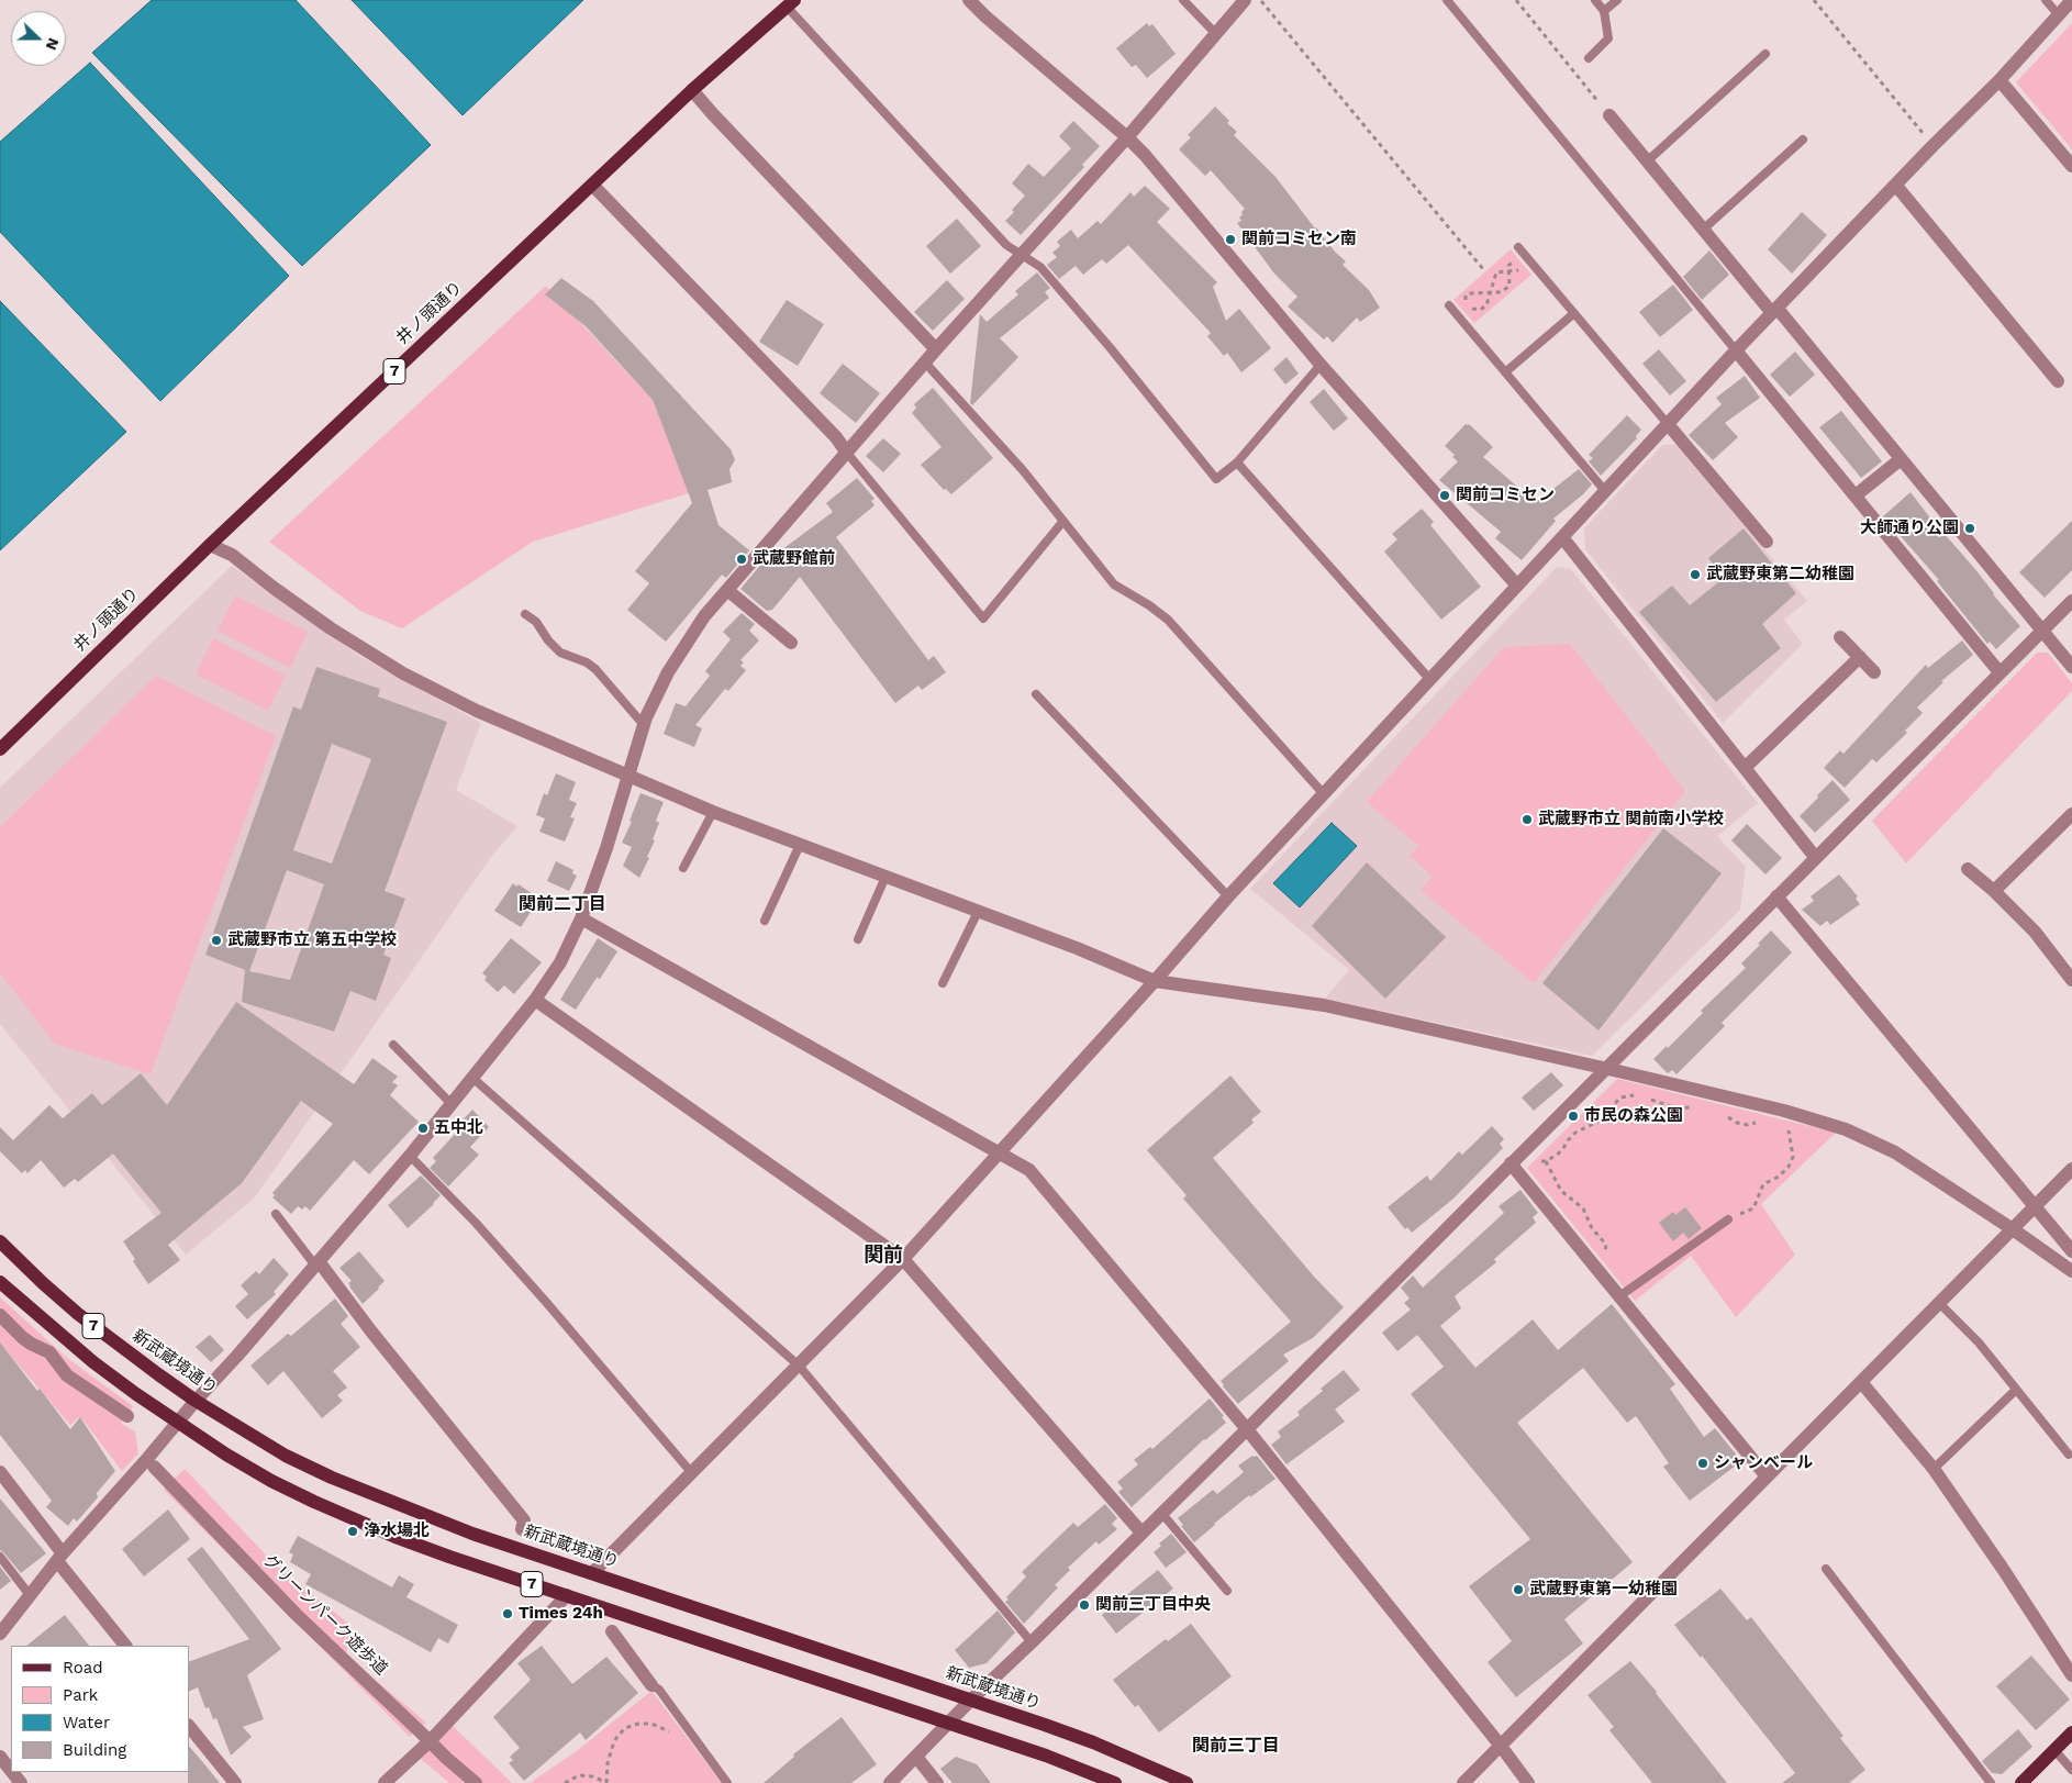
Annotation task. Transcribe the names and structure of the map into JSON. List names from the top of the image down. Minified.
{"streets":{"main road":["井ノ頭通り","7","新武蔵境通り"],"street":["グリーンパーク遊歩道"]},"districts":["関前二丁目","関前","関前三丁目"],"places":["関前コミセン南","関前コミセン","大師通り公園","武蔵野館前","武蔵野東第二幼稚園","武蔵野市立 関前南小学校","武蔵野市立 第五中学校","市民の森公園","五中北","シャンベール","浄水場北","武蔵野東第一幼稚園","関前三丁目中央","Times 24h"],"legend":["Road","Park","Water","Building"],"north":"right"}
